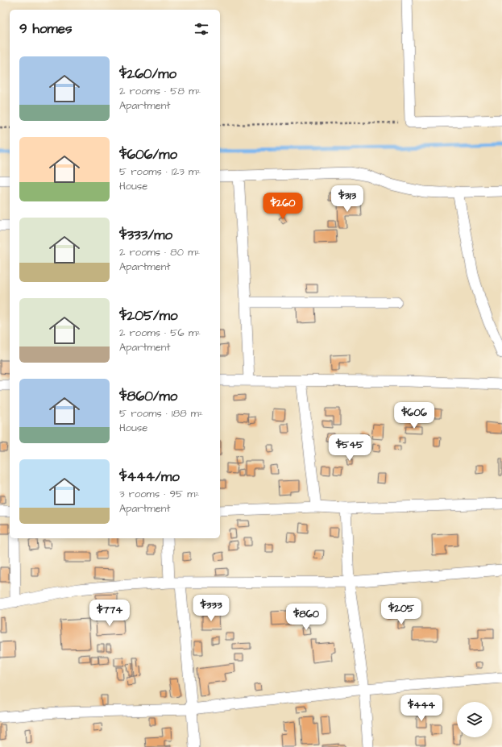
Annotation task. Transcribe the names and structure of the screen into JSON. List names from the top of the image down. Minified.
{"page":{"heading":"9 homes","list":[{"name":"$260/mo","note":"2 rooms · 58 m² · Apartment"},{"name":"$606/mo","note":"5 rooms · 123 m² · House"},{"name":"$333/mo","note":"2 rooms · 80 m² · Apartment"},{"name":"$205/mo","note":"2 rooms · 56 m² · Apartment"},{"name":"$860/mo","note":"5 rooms · 188 m² · House"},{"name":"$444/mo","note":"3 rooms · 95 m² · Apartment"}],"price":["$313","$260","$606","$545","$333","$205","$774","$860","$444"]}}
